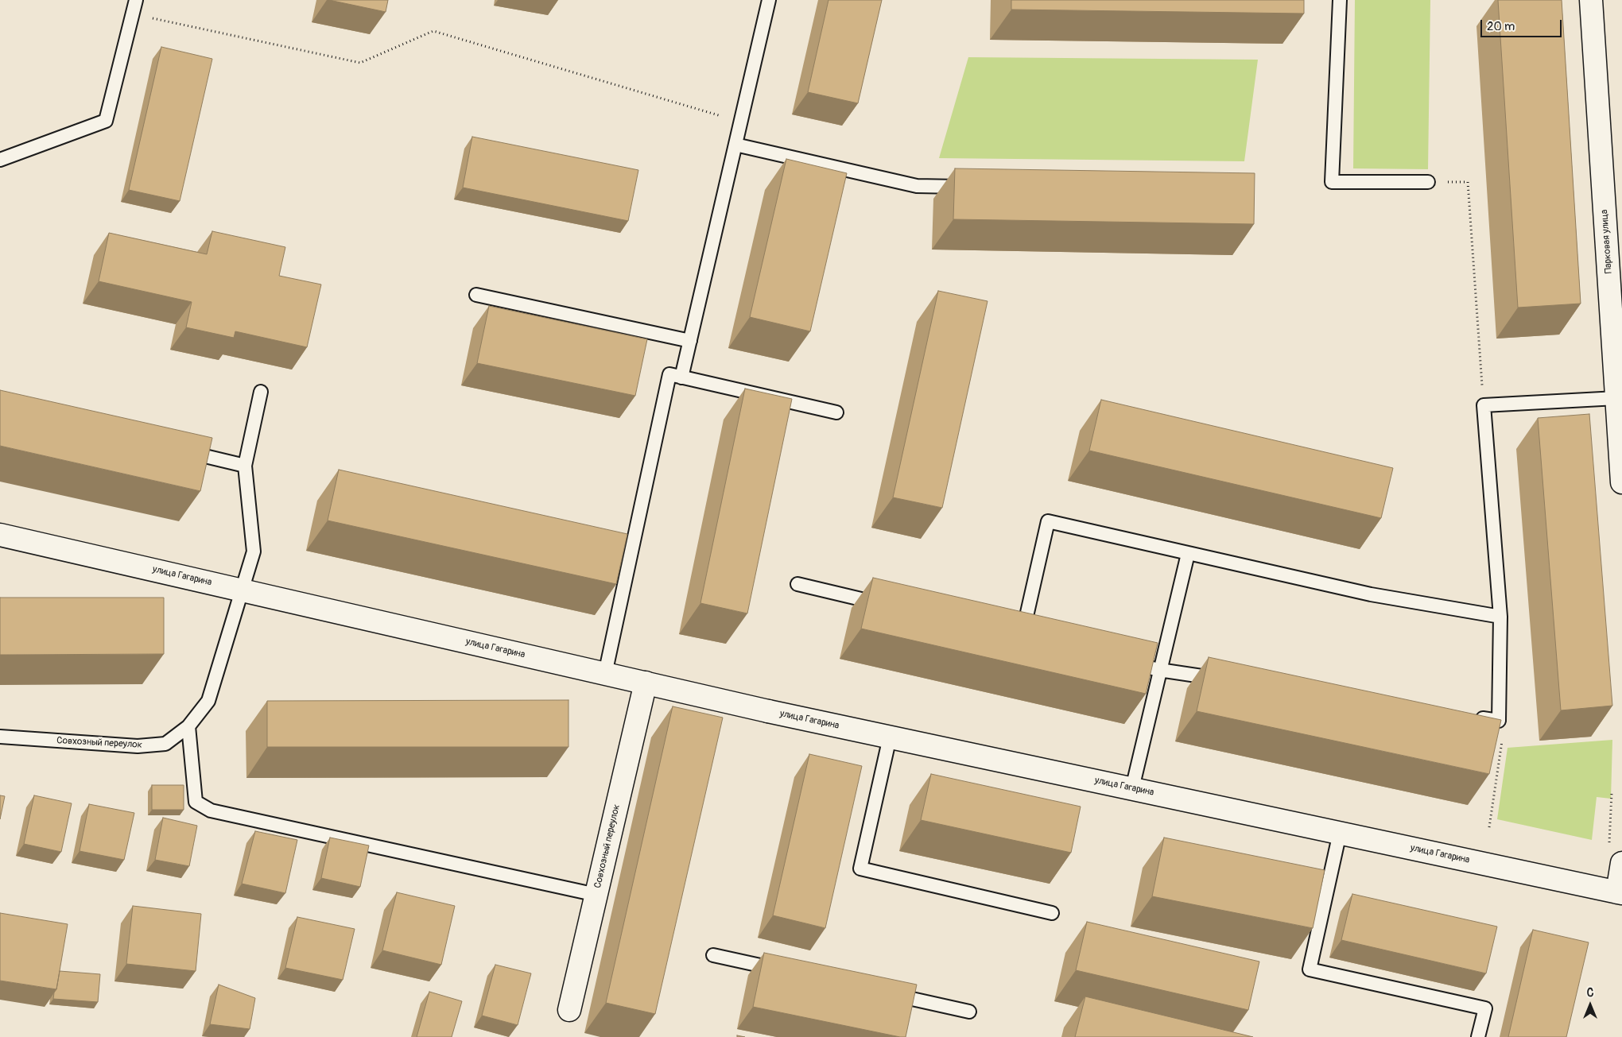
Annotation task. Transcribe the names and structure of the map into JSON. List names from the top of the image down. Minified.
{"streets":{"street":["Парковая улица","улица Гагарина","Совхозный переулок"]},"crossings":[["улица Гагарина","Совхозный переулок"]],"scale_bar":"20 m","north":"top"}
